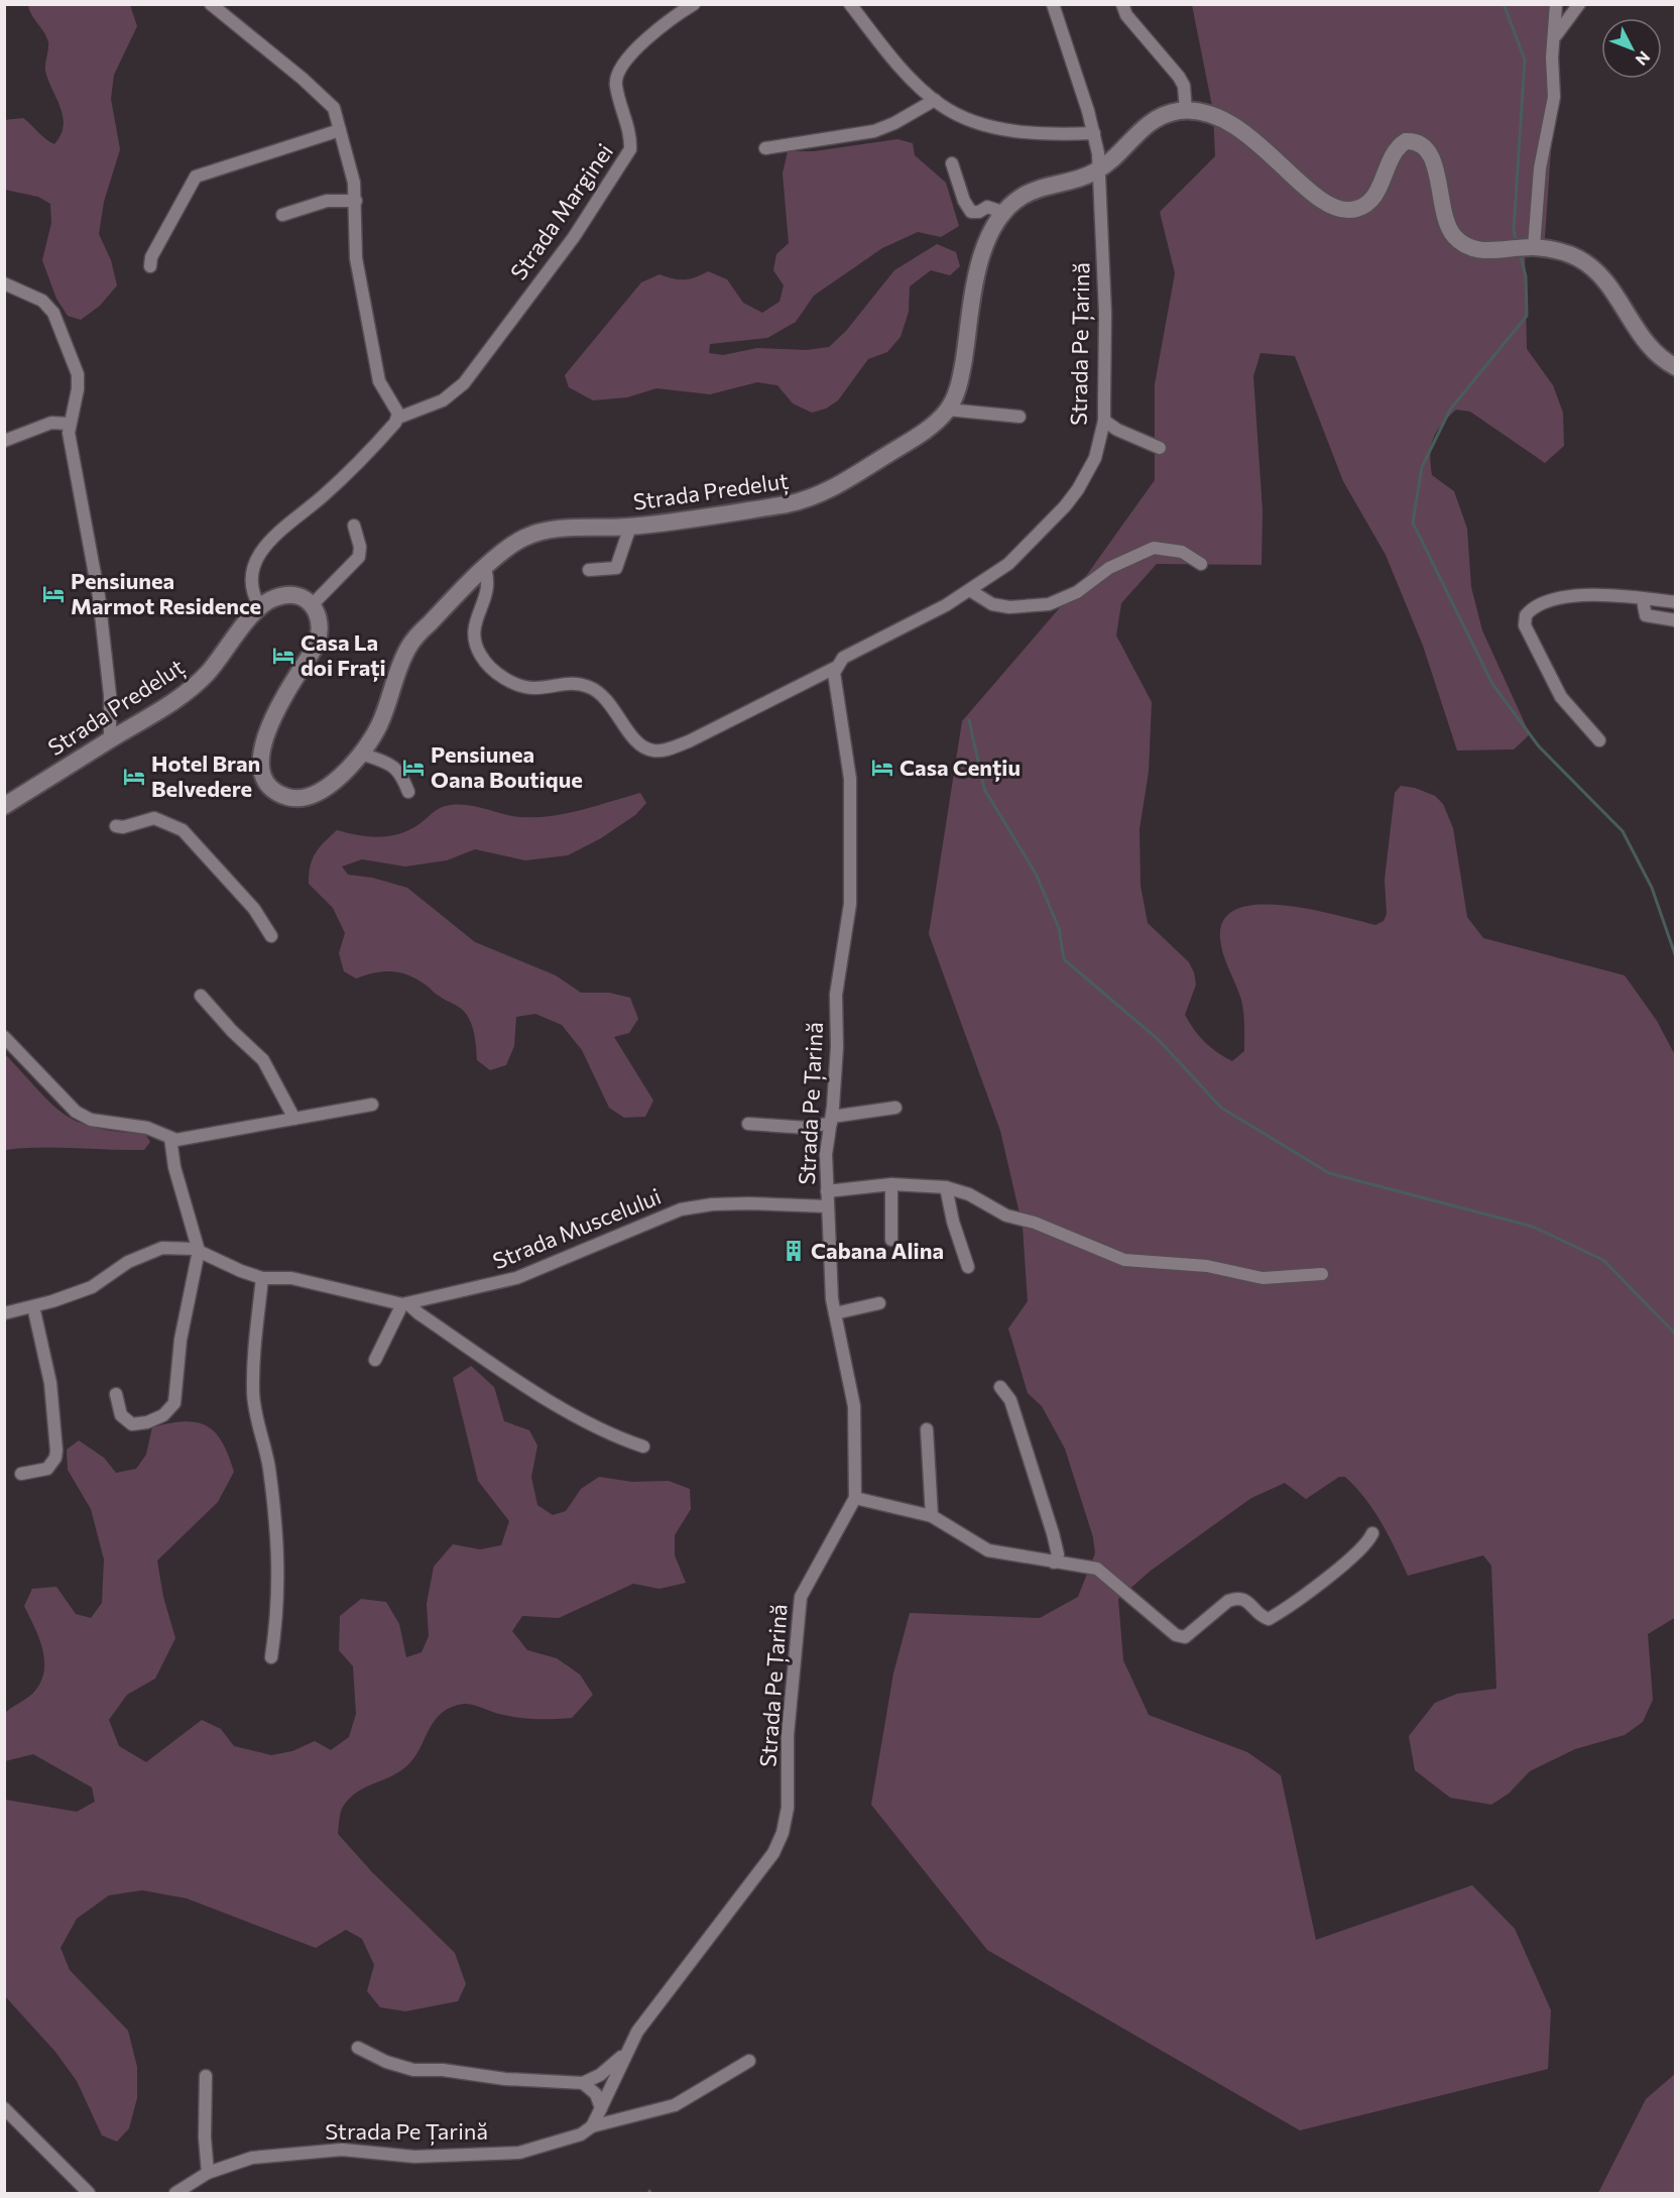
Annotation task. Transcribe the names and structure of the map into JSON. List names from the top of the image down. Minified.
{"streets":{"main road":["Strada Predeluț"],"street":["Strada Marginei","Strada Pe Țarină","Strada Muscelului"]},"crossings":[["Strada Pe Țarină","Strada Predeluț"],["Strada Pe Țarină","Strada Muscelului"]],"places":{"hotel":["Pensiunea Marmot Residence","Casa La doi Frați","Pensiunea Oana Boutique","Casa Cențiu","Hotel Bran Belvedere"],"building":["Cabana Alina"]},"north":"bottom right"}
